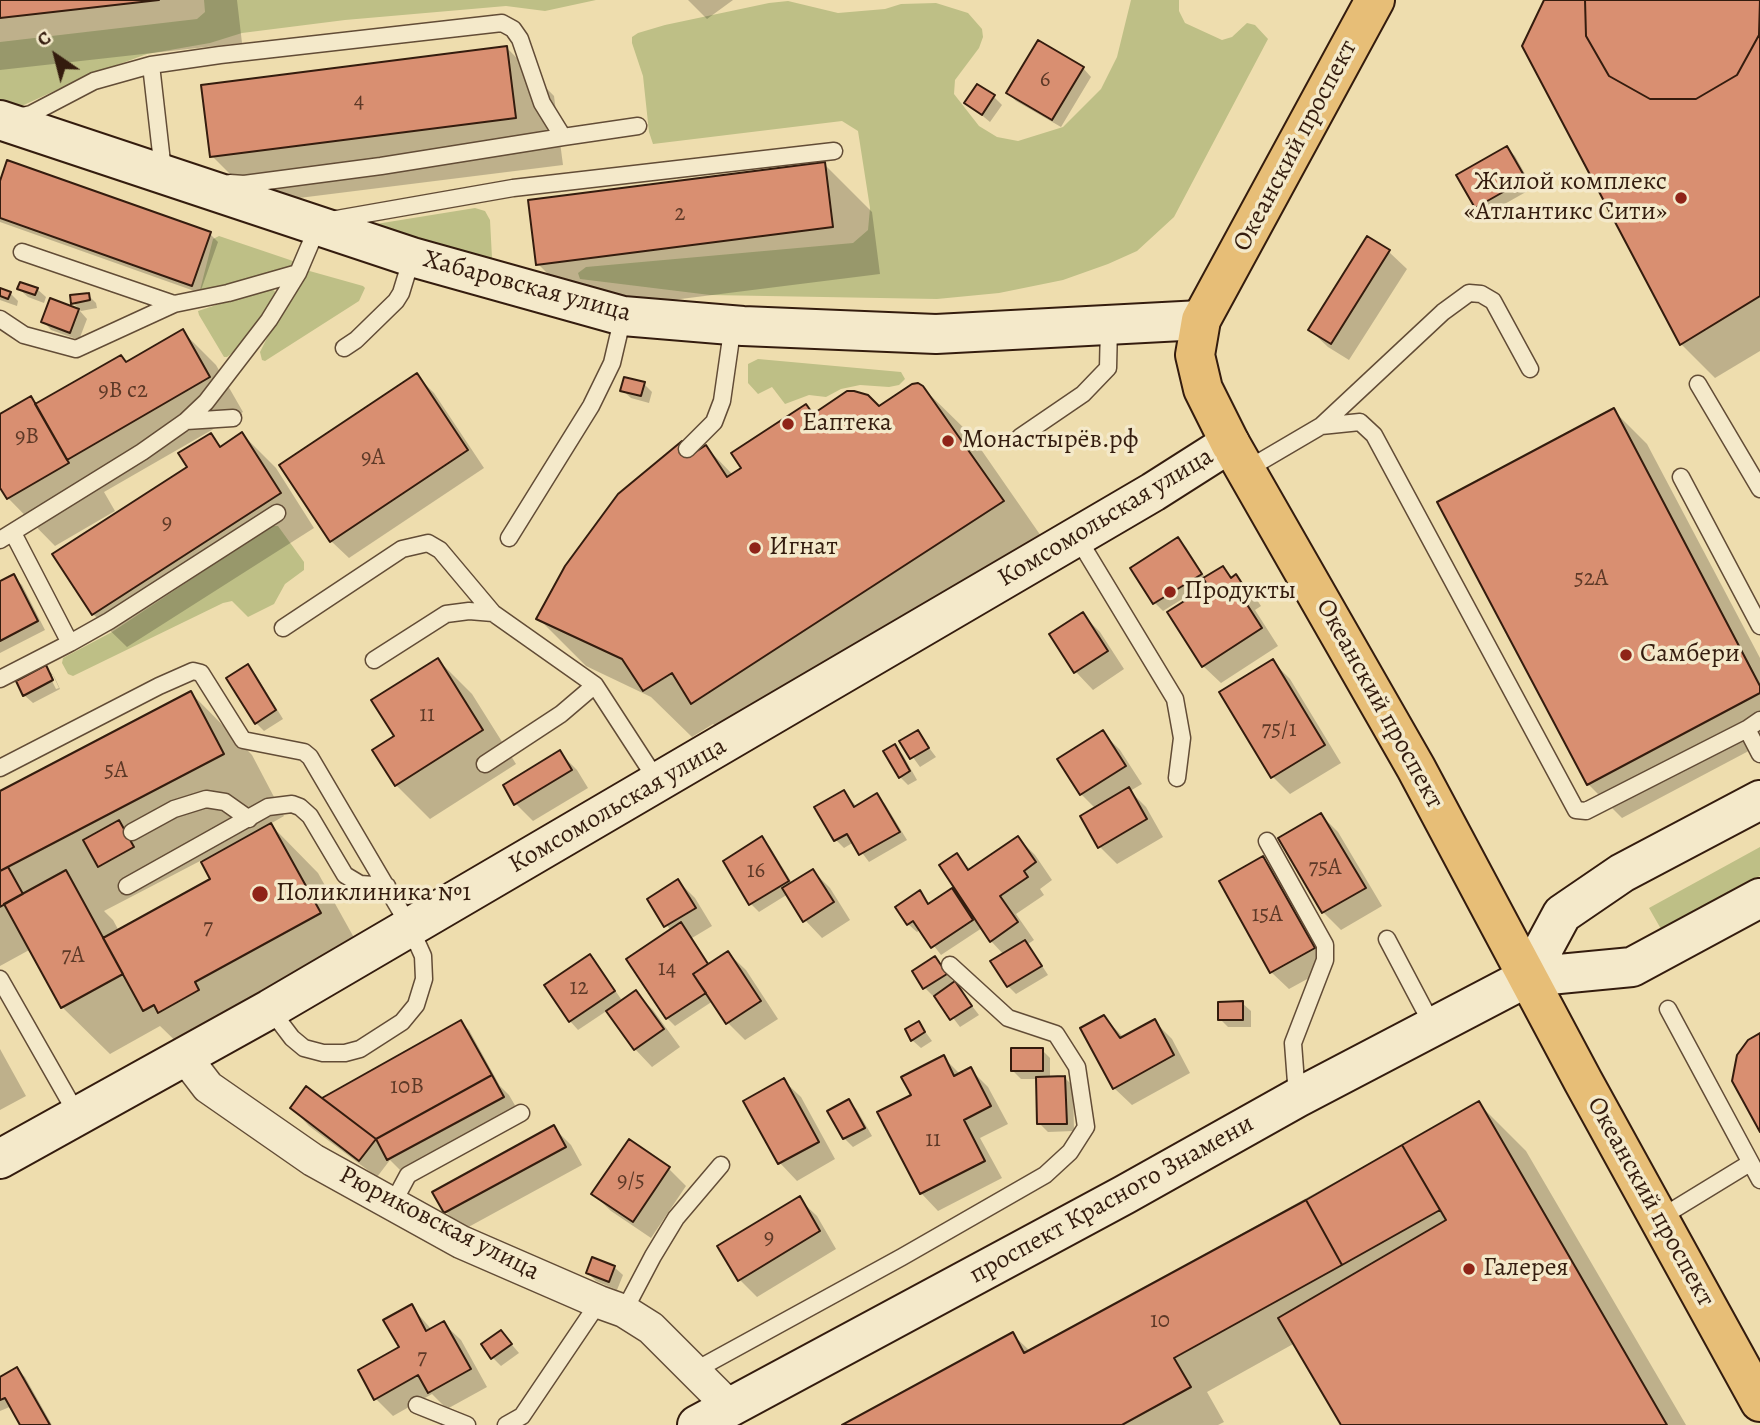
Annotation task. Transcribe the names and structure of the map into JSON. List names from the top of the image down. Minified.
{"streets":{"main road":["Океанский проспект","Хабаровская улица","Комсомольская улица","проспект Красного Знамени"],"street":["Рюриковская улица"]},"crossings":[["Океанский проспект","Хабаровская улица"],["Океанский проспект","Комсомольская улица"],["Океанский проспект","проспект Красного Знамени"],["Комсомольская улица","Рюриковская улица"],["проспект Красного Знамени","Рюриковская улица"]],"places":["Жилой комплекс «Атлантикс Сити»","Еаптека","Монастырёв.рф","Игнат","Продукты","Самбери","Поликлиника №1","Галерея"],"house_numbers":["6","4","2","9В с2","9В","9А","9","52А","11","75/1","5А","75А","16","15А","7","7А","14","12","10В","11","9/5","9","10","7"],"north":"top left"}
